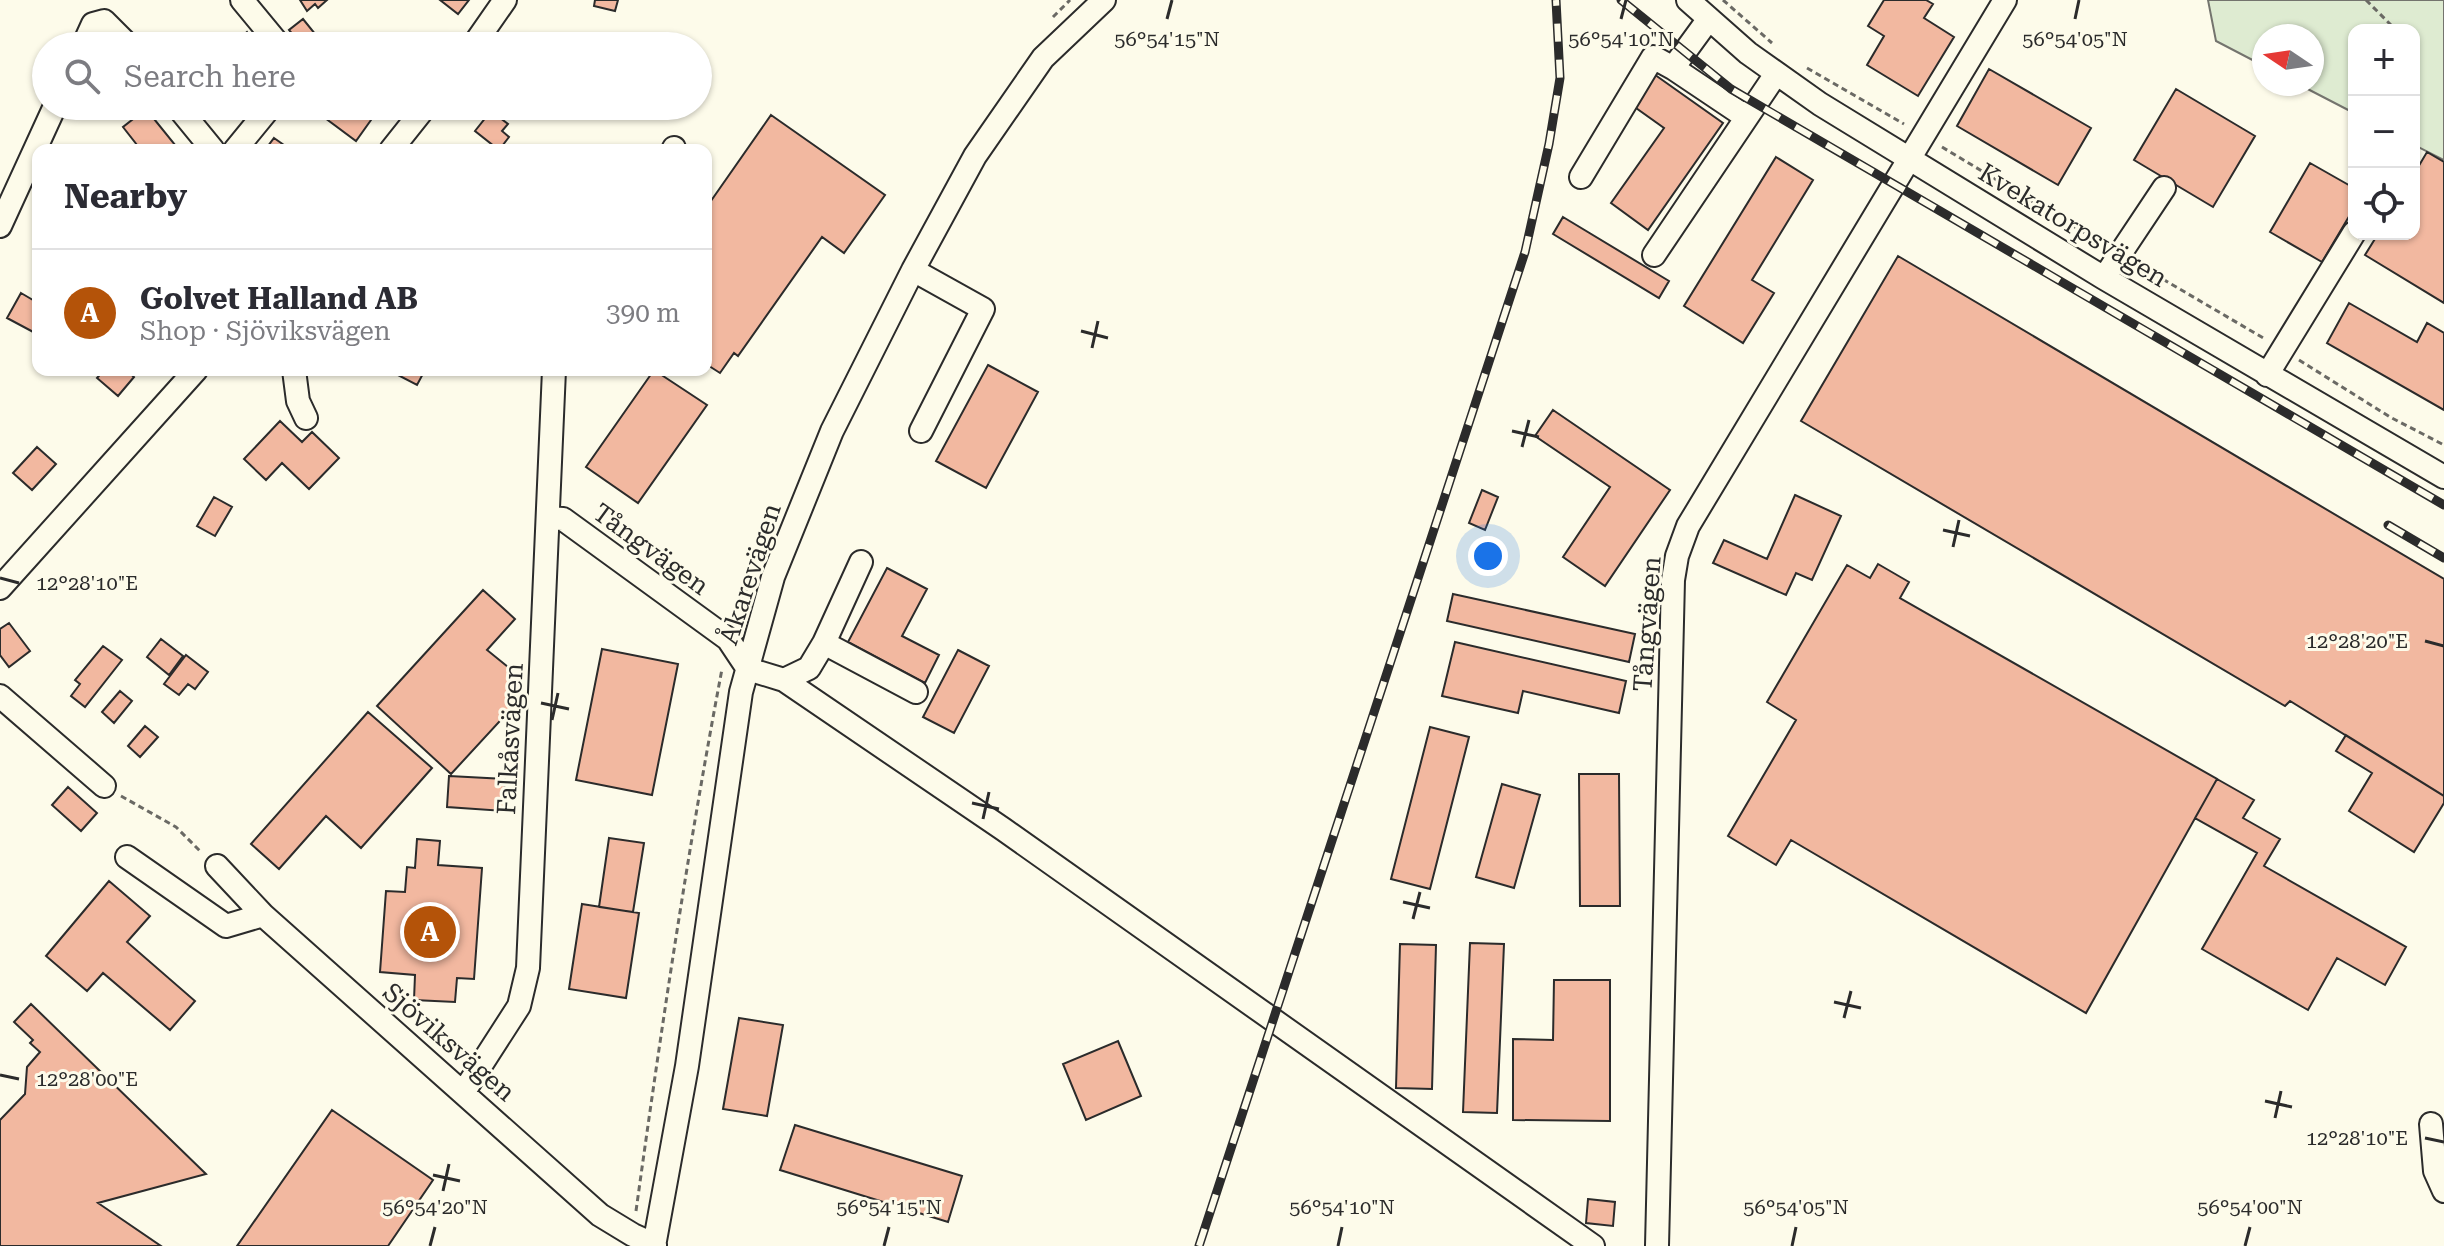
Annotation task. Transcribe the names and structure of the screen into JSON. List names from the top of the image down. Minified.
{"streets":{"street":["Kvekatorpsvägen","Tångvägen","Åkarevägen","Falkåsvägen","Sjöviksvägen"]},"crossings":[["Kvekatorpsvägen","Tångvägen"],["Tångvägen","Åkarevägen"],["Tångvägen","Falkåsvägen"],["Åkarevägen","Sjöviksvägen"],["Falkåsvägen","Sjöviksvägen"]],"north":"left","page":{"map_buttons":["+","−"],"search":"Search here","heading":"Nearby","list":[{"mark":"A","name":"Golvet Halland AB","note":"Shop · Sjöviksvägen","value":"390 m"}],"pins":"A"},"coordinates":["56°54'15\"N","56°54'10\"N","56°54'05\"N","12°28'10\"E","12°28'20\"E","12°28'00\"E","56°54'20\"N","56°54'00\"N"]}
